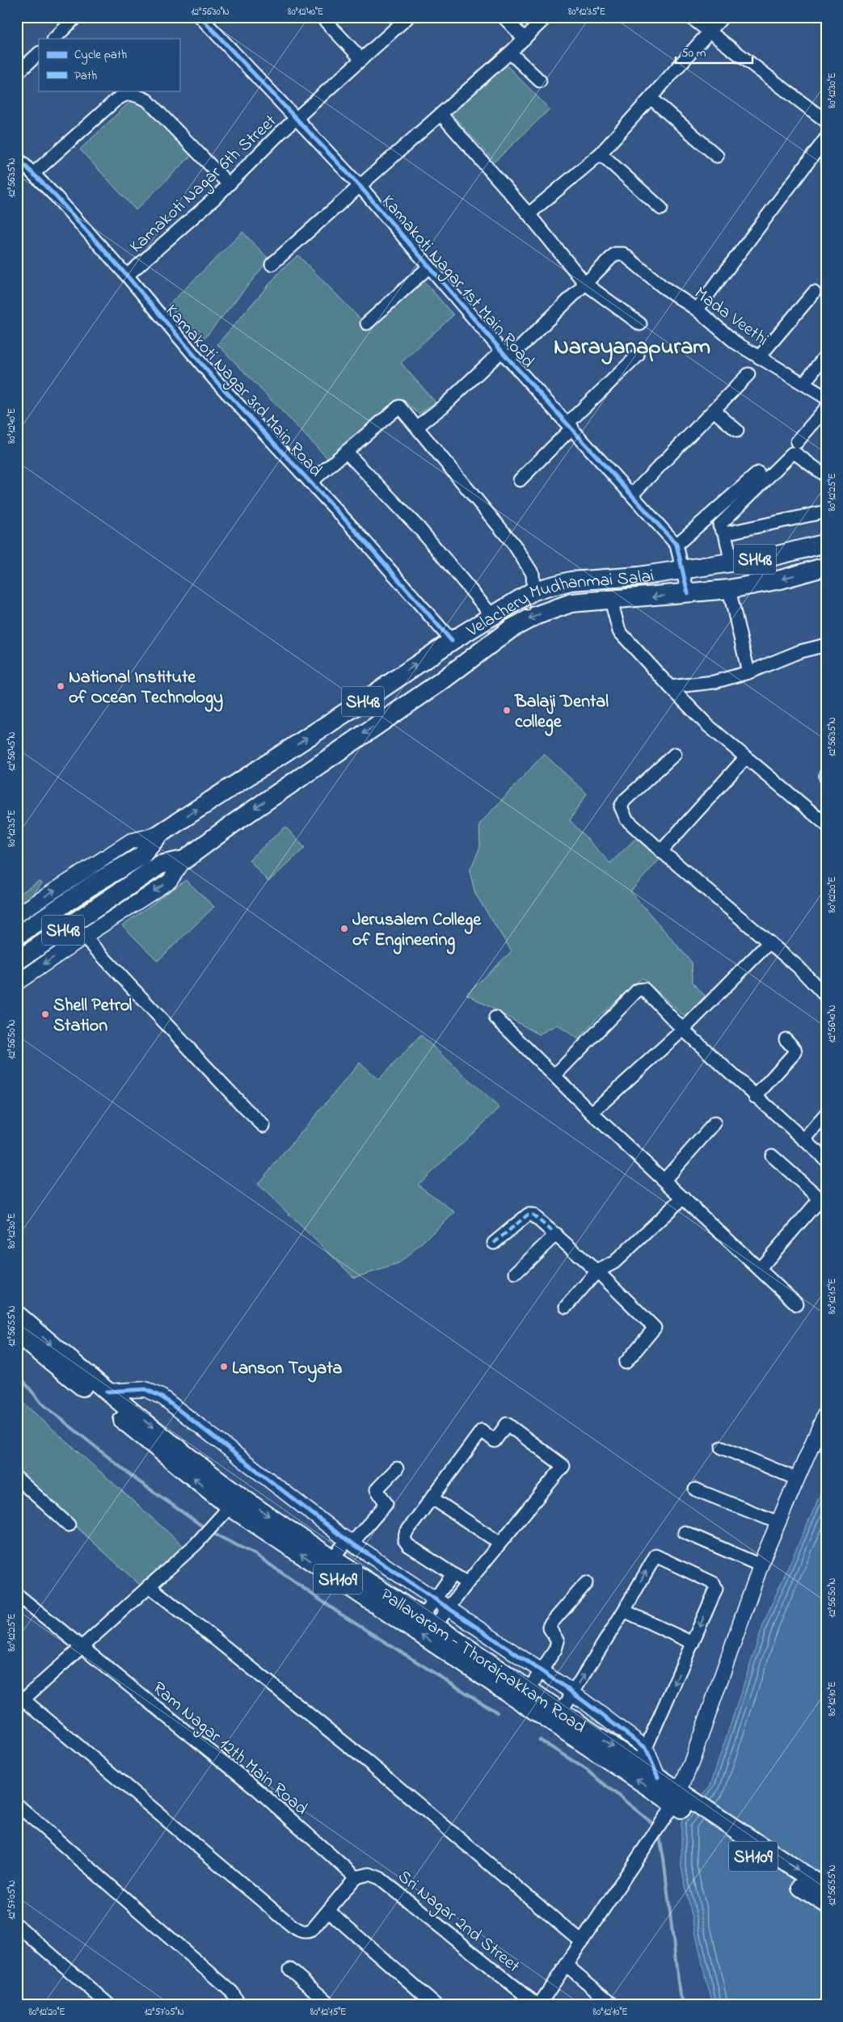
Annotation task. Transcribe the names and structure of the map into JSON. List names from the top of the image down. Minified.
{"streets":{"main road":["SH48","Velachery Mudhanmai Salai","SH109","Pallavaram - Thoraipakkam Road"],"street":["Kamakoti Nagar 6th Street","Kamakoti Nagar 1st Main Road","Mada Veethi","Kamakoti Nagar 3rd Main Road","Ram Nagar 12th Main Road","Sri Nagar 2nd Street"]},"crossings":[["Kamakoti Nagar 6th Street","Kamakoti Nagar 1st Main Road"],["Kamakoti Nagar 6th Street","Kamakoti Nagar 3rd Main Road"],["Kamakoti Nagar 1st Main Road","Velachery Mudhanmai Salai"],["Kamakoti Nagar 3rd Main Road","Velachery Mudhanmai Salai"],["SH48","Velachery Mudhanmai Salai"],["Ram Nagar 12th Main Road","Sri Nagar 2nd Street"]],"districts":["Narayanapuram"],"places":["National Institute of Ocean Technology","Balaji Dental college","Jerusalem College of Engineering","Shell Petrol Station","Lanson Toyata"],"legend":["Cycle path","Path"],"scale_bar":"50 m","coordinates":["12°56'30\"N","80°12'40\"E","80°12'35\"E","80°12'30\"E","12°56'35\"N","80°12'25\"E","12°56'45\"N","80°12'20\"E","12°56'40\"N","12°56'50\"N","80°12'15\"E","12°56'55\"N","80°12'10\"E","12°57'05\"N"]}
